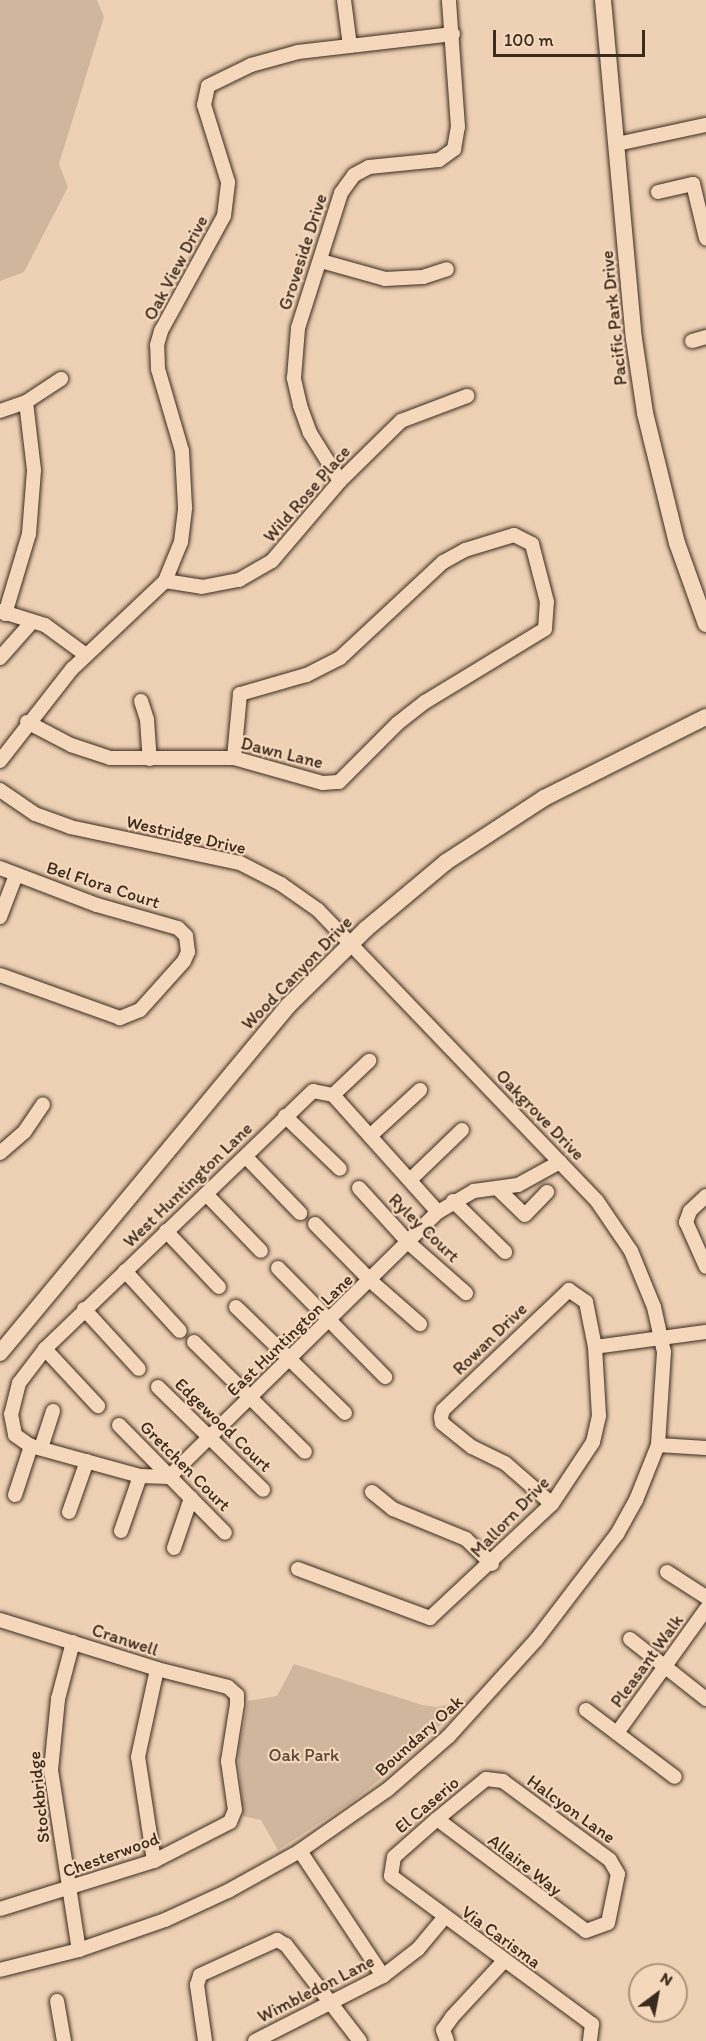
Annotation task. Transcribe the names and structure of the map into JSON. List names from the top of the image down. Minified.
{"streets":{"main road":["Pacific Park Drive","Wood Canyon Drive"],"street":["Groveside Drive","Oak View Drive","Wild Rose Place","Dawn Lane","Westridge Drive","Bel Flora Court","Oakgrove Drive","West Huntington Lane","Ryley Court","East Huntington Lane","Rowan Drive","Edgewood Court","Gretchen Court","Mallorn Drive","Cranwell","Pleasant Walk","Boundary Oak","Stockbridge","El Caserio","Halcyon Lane","Chesterwood","Allaire Way","Via Carisma","Wimbledon Lane"]},"crossings":[["Groveside Drive","Oak View Drive"],["Groveside Drive","Wild Rose Place"],["Oak View Drive","Wild Rose Place"],["Oak View Drive","Dawn Lane"],["Westridge Drive","Wood Canyon Drive"],["Westridge Drive","Oakgrove Drive"],["Wood Canyon Drive","Oakgrove Drive"],["Oakgrove Drive","East Huntington Lane"],["Oakgrove Drive","Boundary Oak"],["Ryley Court","East Huntington Lane"],["East Huntington Lane","Edgewood Court"],["East Huntington Lane","Gretchen Court"],["Rowan Drive","Mallorn Drive"],["Cranwell","Stockbridge"],["Cranwell","Chesterwood"],["Boundary Oak","Stockbridge"],["Stockbridge","Chesterwood"],["El Caserio","Halcyon Lane"],["El Caserio","Allaire Way"],["El Caserio","Via Carisma"],["Halcyon Lane","Allaire Way"],["Via Carisma","Wimbledon Lane"]],"parks":["Oak Park"],"scale_bar":"100 m","north":"top right"}
